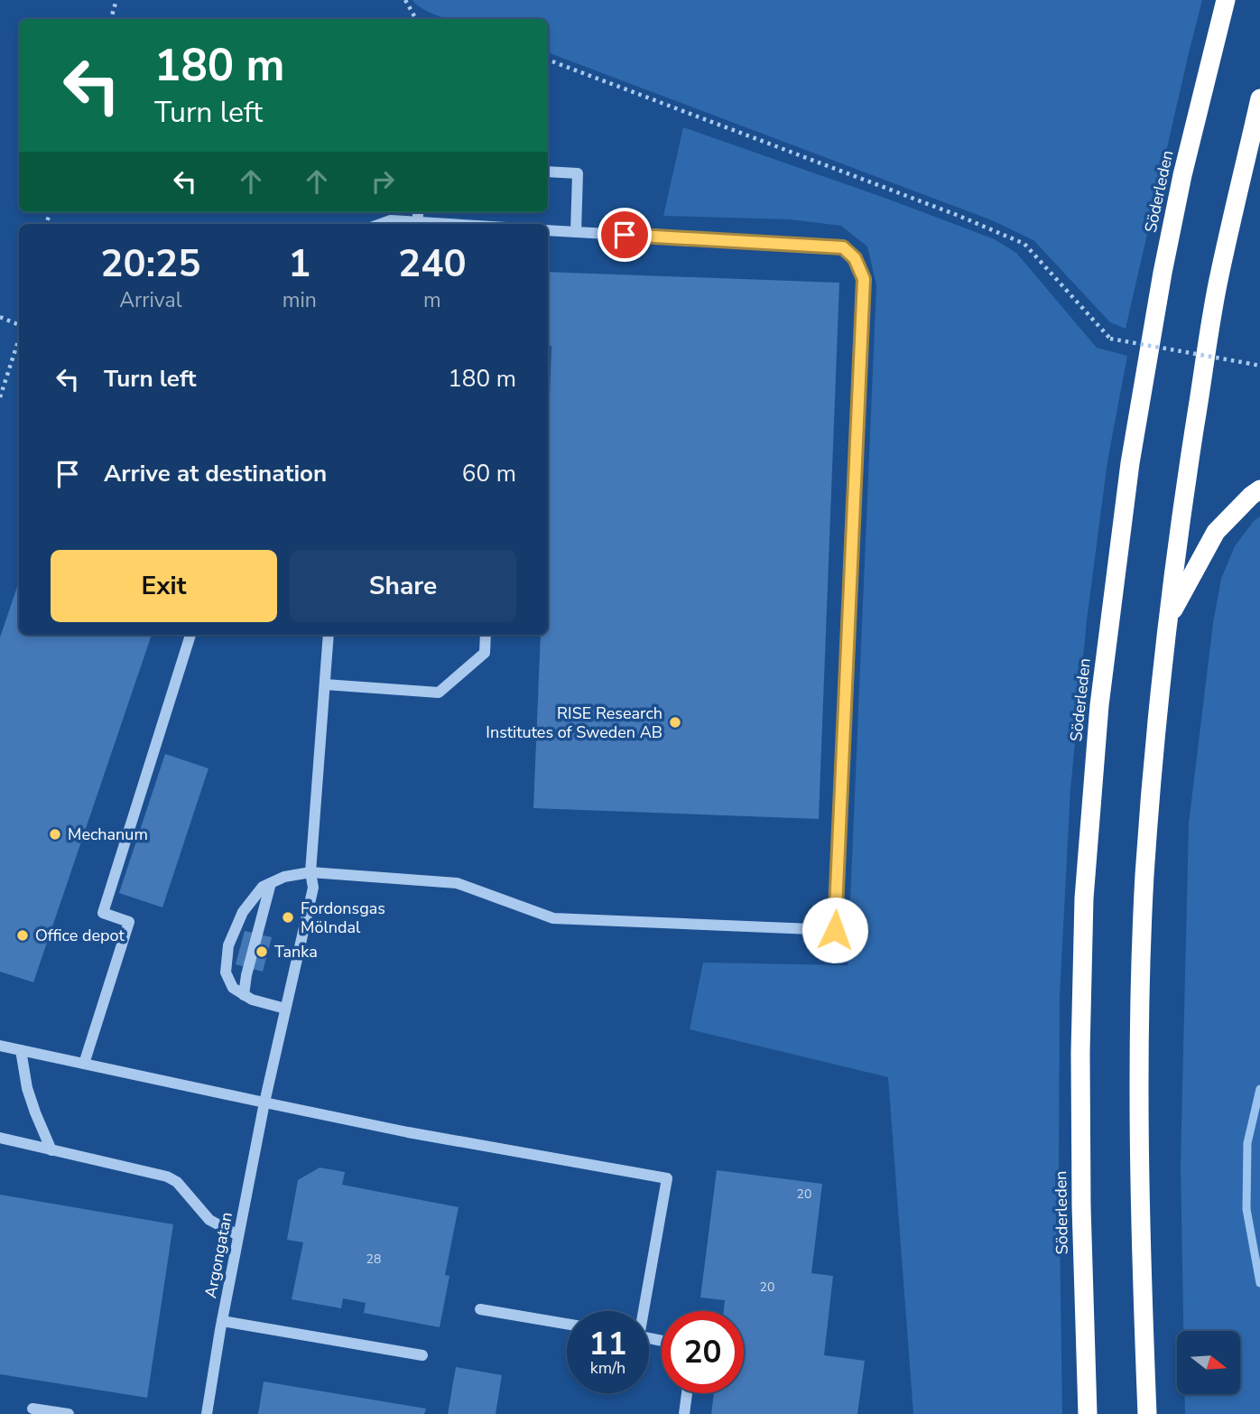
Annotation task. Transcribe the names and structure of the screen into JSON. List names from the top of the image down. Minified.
{"streets":{"highway":["Söderleden"],"street":["Argongatan"]},"places":["RISE Research Institutes of Sweden AB","Mechanum","Fordonsgas Mölndal","Office depot","Tanka"],"house_numbers":["20","28","20"],"north":"right","page":{"turn":["180 m","Turn left"],"eta":["20:25","Arrival","1","min","240","m"],"list":[{"name":"Turn left","value":"180 m"},{"name":"Arrive at destination","value":"60 m"}],"buttons":["Exit","Share"],"speed":"11 km/h","limit":"20"}}
